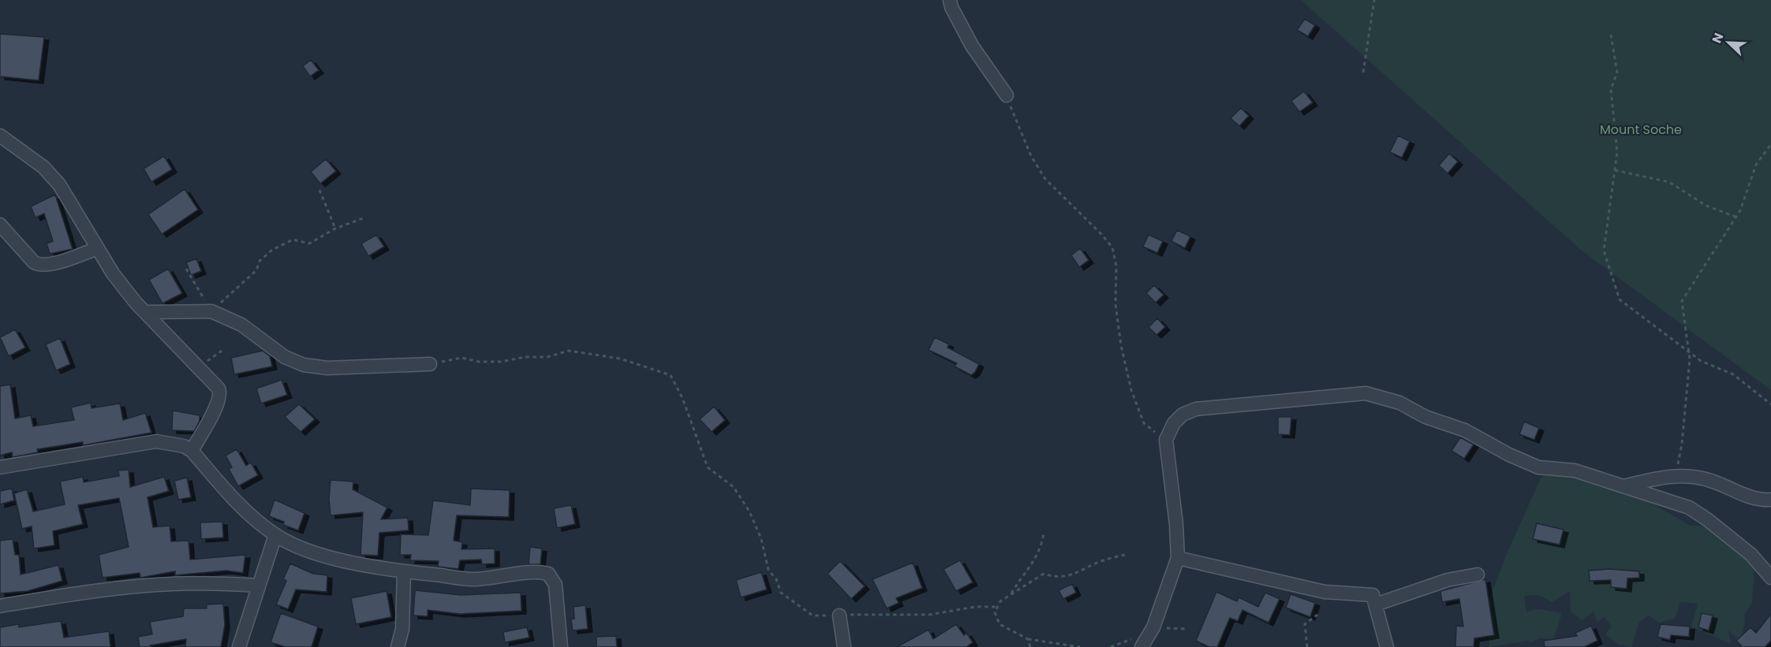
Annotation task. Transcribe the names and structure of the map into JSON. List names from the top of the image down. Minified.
{"parks":["Mount Soche"],"north":"top left"}
